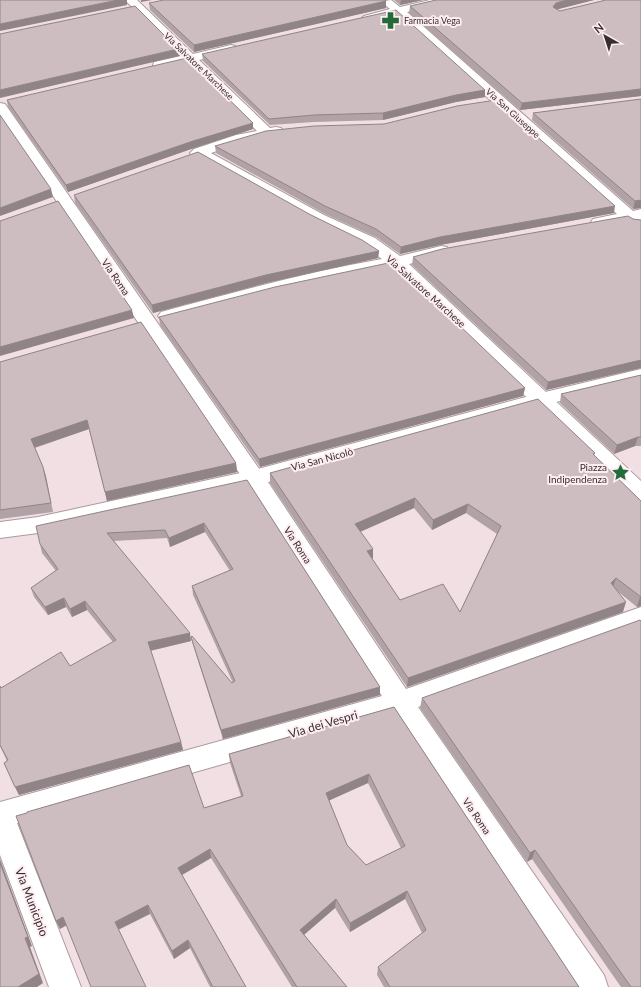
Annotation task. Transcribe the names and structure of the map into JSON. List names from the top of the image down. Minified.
{"streets":{"street":["Via Salvatore Marchese","Via San Giuseppe","Via Roma","Via San Nicolò","Via dei Vespri","Via Municipio"]},"crossings":[["Via Salvatore Marchese","Via San Nicolò"],["Via Roma","Via San Nicolò"],["Via Roma","Via dei Vespri"],["Via dei Vespri","Via Municipio"]],"places":{"pharmacy":["Farmacia Vega"],"place":["Piazza Indipendenza"]},"north":"top left"}
